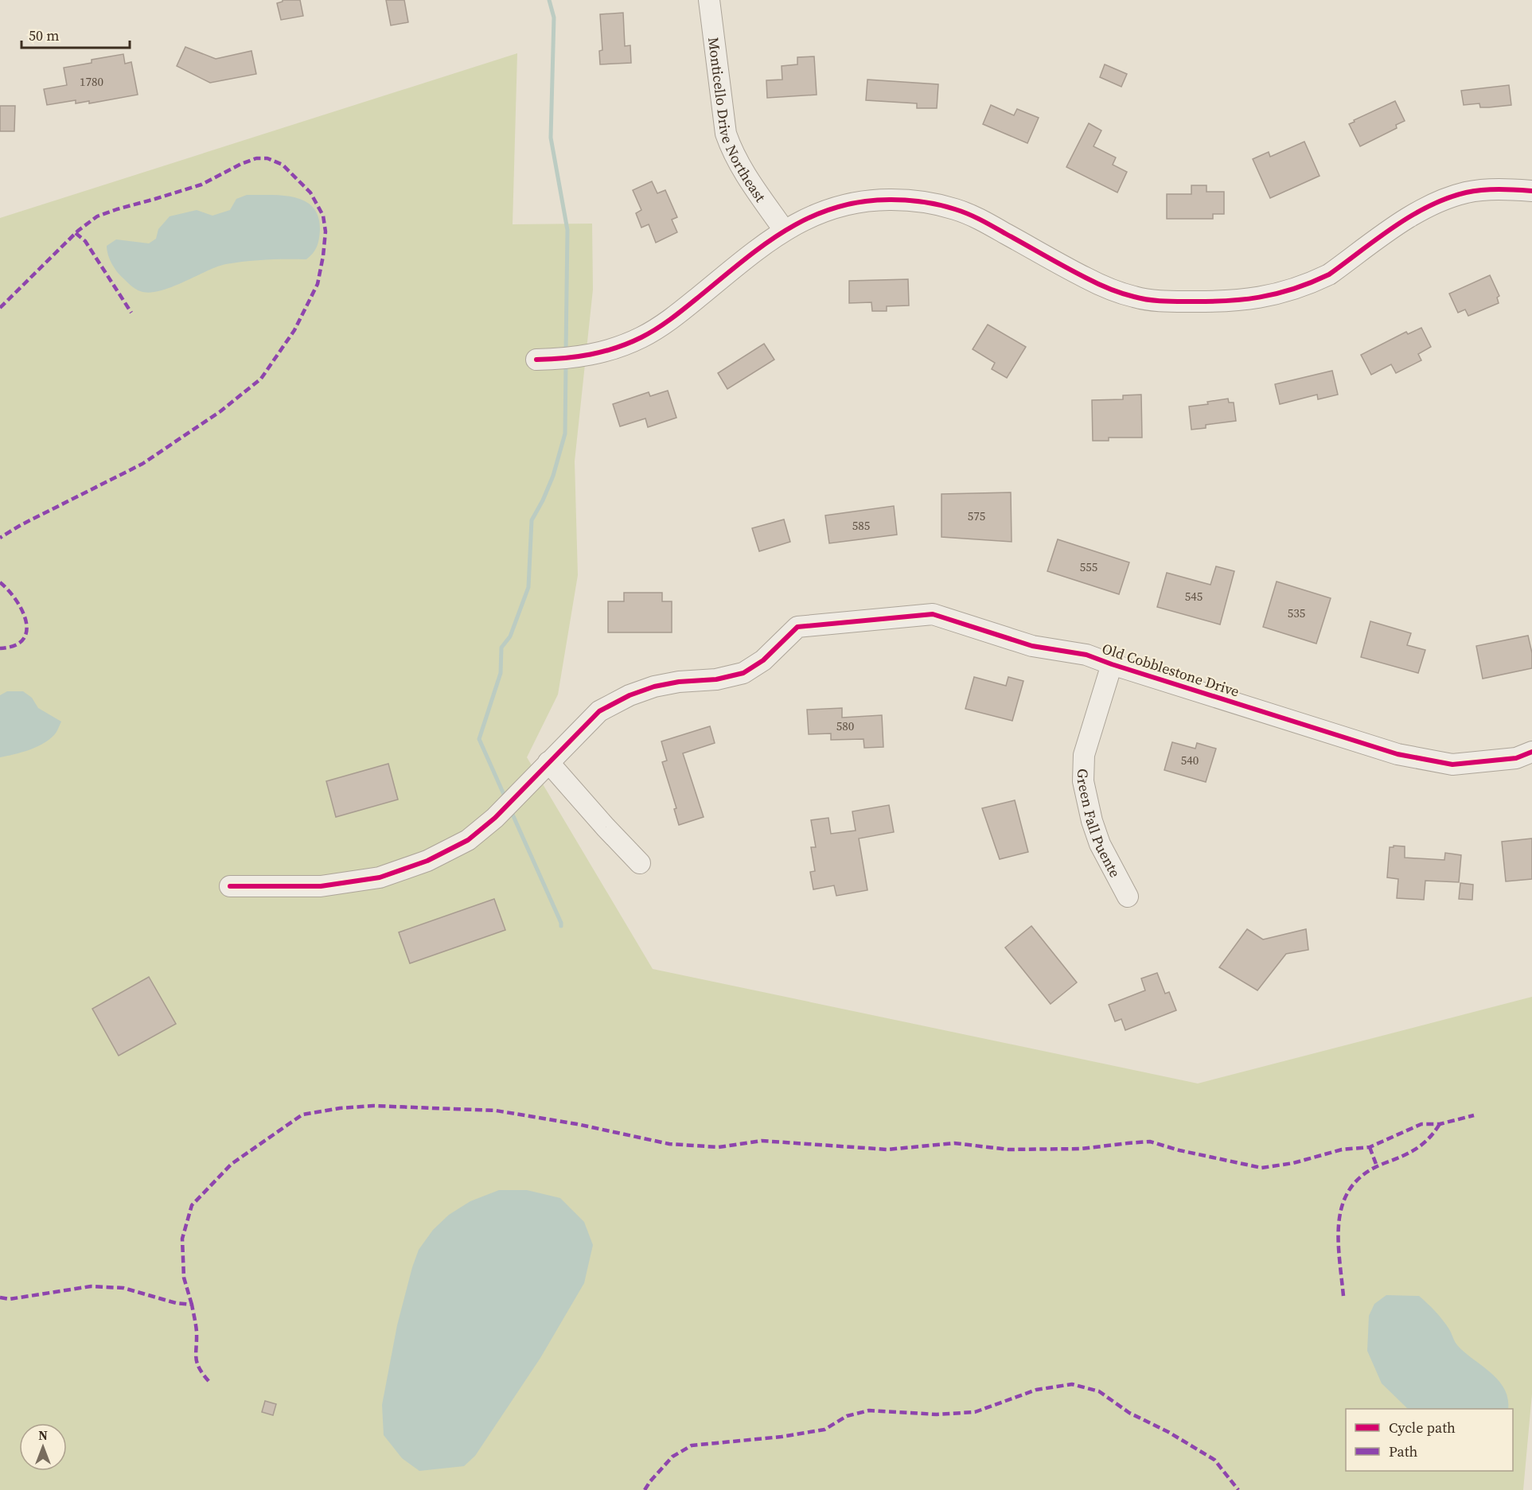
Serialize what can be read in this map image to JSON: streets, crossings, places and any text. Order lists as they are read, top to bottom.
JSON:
{
  "streets": {
    "street": ["Monticello Drive Northeast", "Old Cobblestone Drive", "Green Fall Puente"]
  },
  "crossings": [
    ["Old Cobblestone Drive", "Green Fall Puente"]
  ],
  "house_numbers": [
    "1780",
    "575",
    "585",
    "555",
    "545",
    "535",
    "580",
    "540"
  ],
  "legend": ["Cycle path", "Path"],
  "scale_bar": "50 m",
  "north": "top"
}
